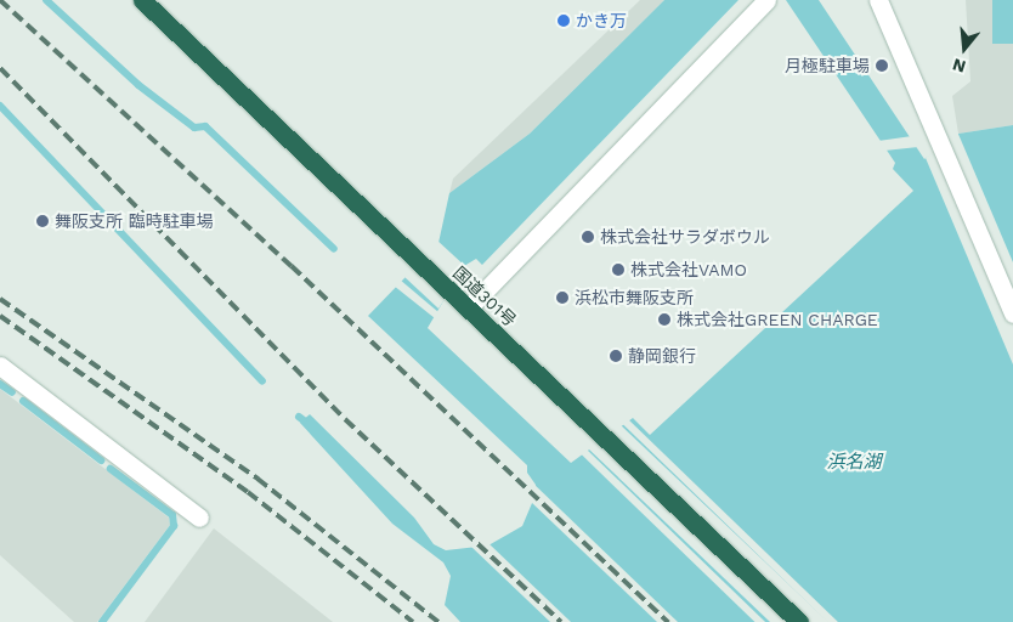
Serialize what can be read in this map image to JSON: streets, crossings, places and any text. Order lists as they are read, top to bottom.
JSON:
{
  "streets": {
    "highway": ["国道301号"]
  },
  "water": ["浜名湖"],
  "places": [
    "かき万",
    "月極駐車場",
    "舞阪支所 臨時駐車場",
    "株式会社サラダボウル",
    "株式会社VAMO",
    "浜松市舞阪支所",
    "株式会社GREEN CHARGE",
    "静岡銀行"
  ],
  "north": "bottom"
}
